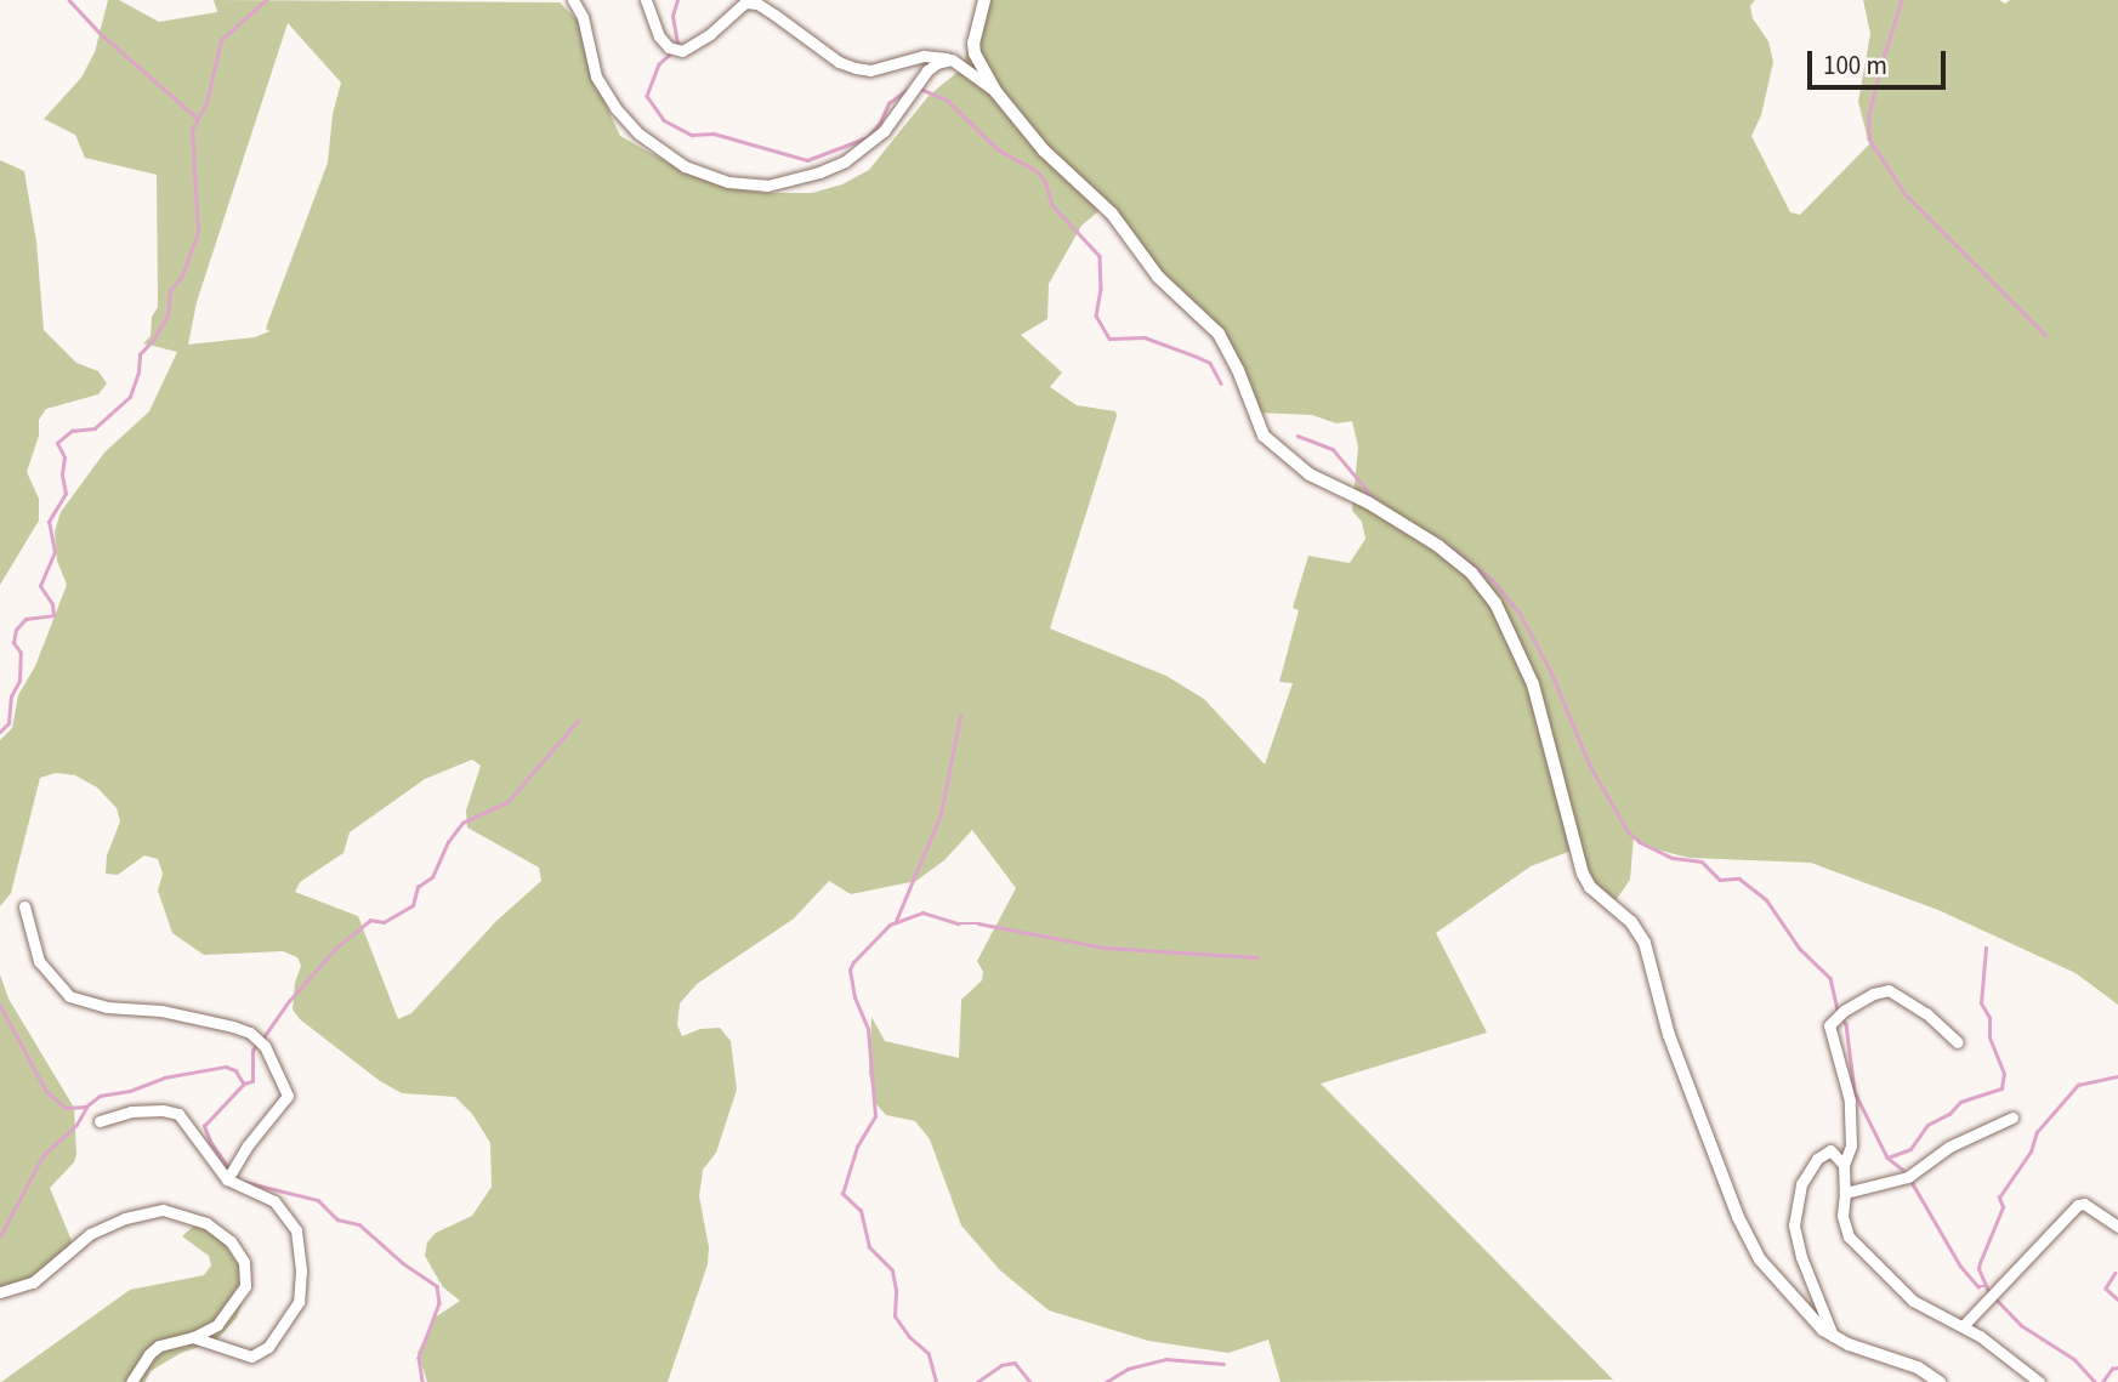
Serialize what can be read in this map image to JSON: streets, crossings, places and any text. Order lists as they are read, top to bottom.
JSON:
{
  "scale_bar": "100 m"
}
